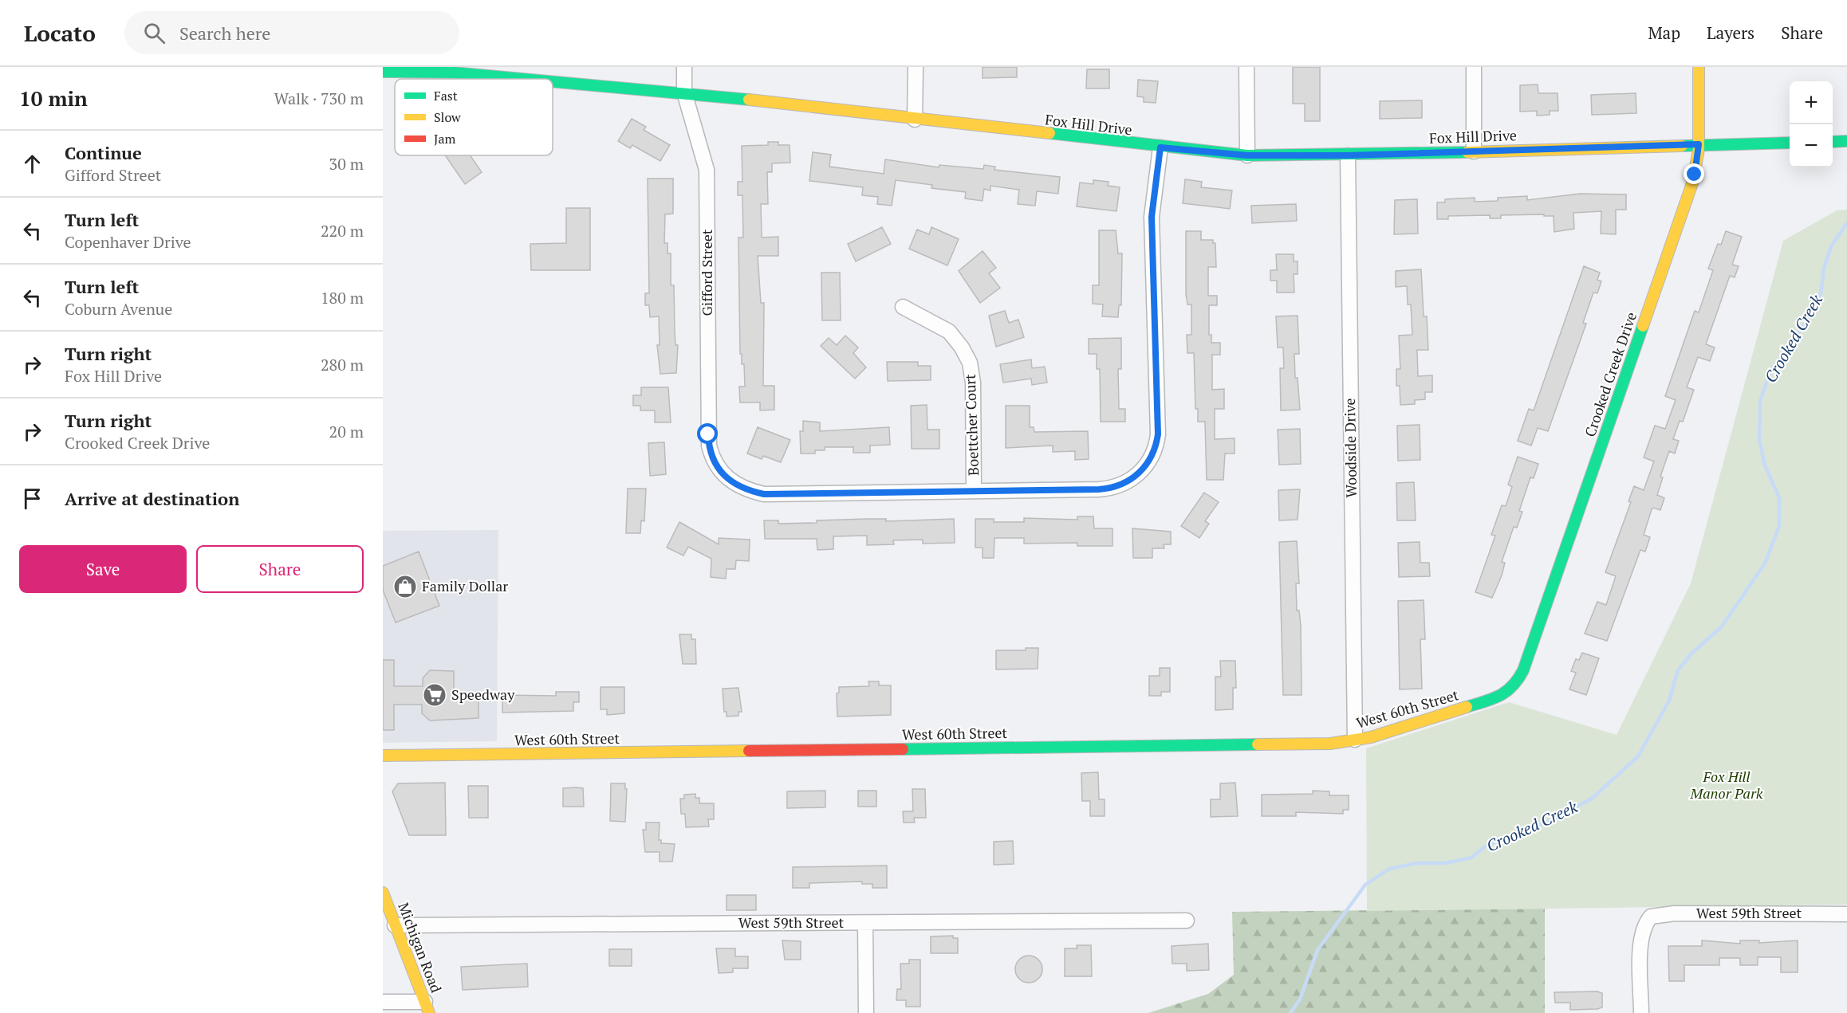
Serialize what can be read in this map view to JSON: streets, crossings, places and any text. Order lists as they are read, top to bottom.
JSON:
{
  "streets": {
    "street": [
      "Fox Hill Drive",
      "Gifford Street",
      "Crooked Creek Drive",
      "Boettcher Court",
      "Woodside Drive",
      "West 60th Street",
      "West 59th Street",
      "Michigan Road"
    ]
  },
  "crossings": [
    ["Fox Hill Drive", "Gifford Street"],
    ["Fox Hill Drive", "Crooked Creek Drive"],
    ["Fox Hill Drive", "Woodside Drive"],
    ["Gifford Street", "Boettcher Court"],
    ["Crooked Creek Drive", "West 60th Street"],
    ["Woodside Drive", "West 60th Street"],
    ["West 59th Street", "Michigan Road"]
  ],
  "water": ["Crooked Creek"],
  "parks": ["Fox Hill Manor Park"],
  "places": {
    "shop": ["Family Dollar"],
    "supermarket": ["Speedway"]
  },
  "legend": ["Fast", "Slow", "Jam"],
  "page": {
    "header": "Locato",
    "search": "Search here",
    "nav": ["Map", "Layers", "Share"],
    "heading": ["10 min", "Walk · 730 m"],
    "map_buttons": ["+", "−"],
    "list": [
      ["Continue", "Gifford Street", "30 m"],
      ["Turn left", "Copenhaver Drive", "220 m"],
      ["Turn left", "Coburn Avenue", "180 m"],
      ["Turn right", "Fox Hill Drive", "280 m"],
      ["Turn right", "Crooked Creek Drive", "20 m"],
      "Arrive at destination"
    ],
    "buttons": ["Save", "Share"]
  }
}
